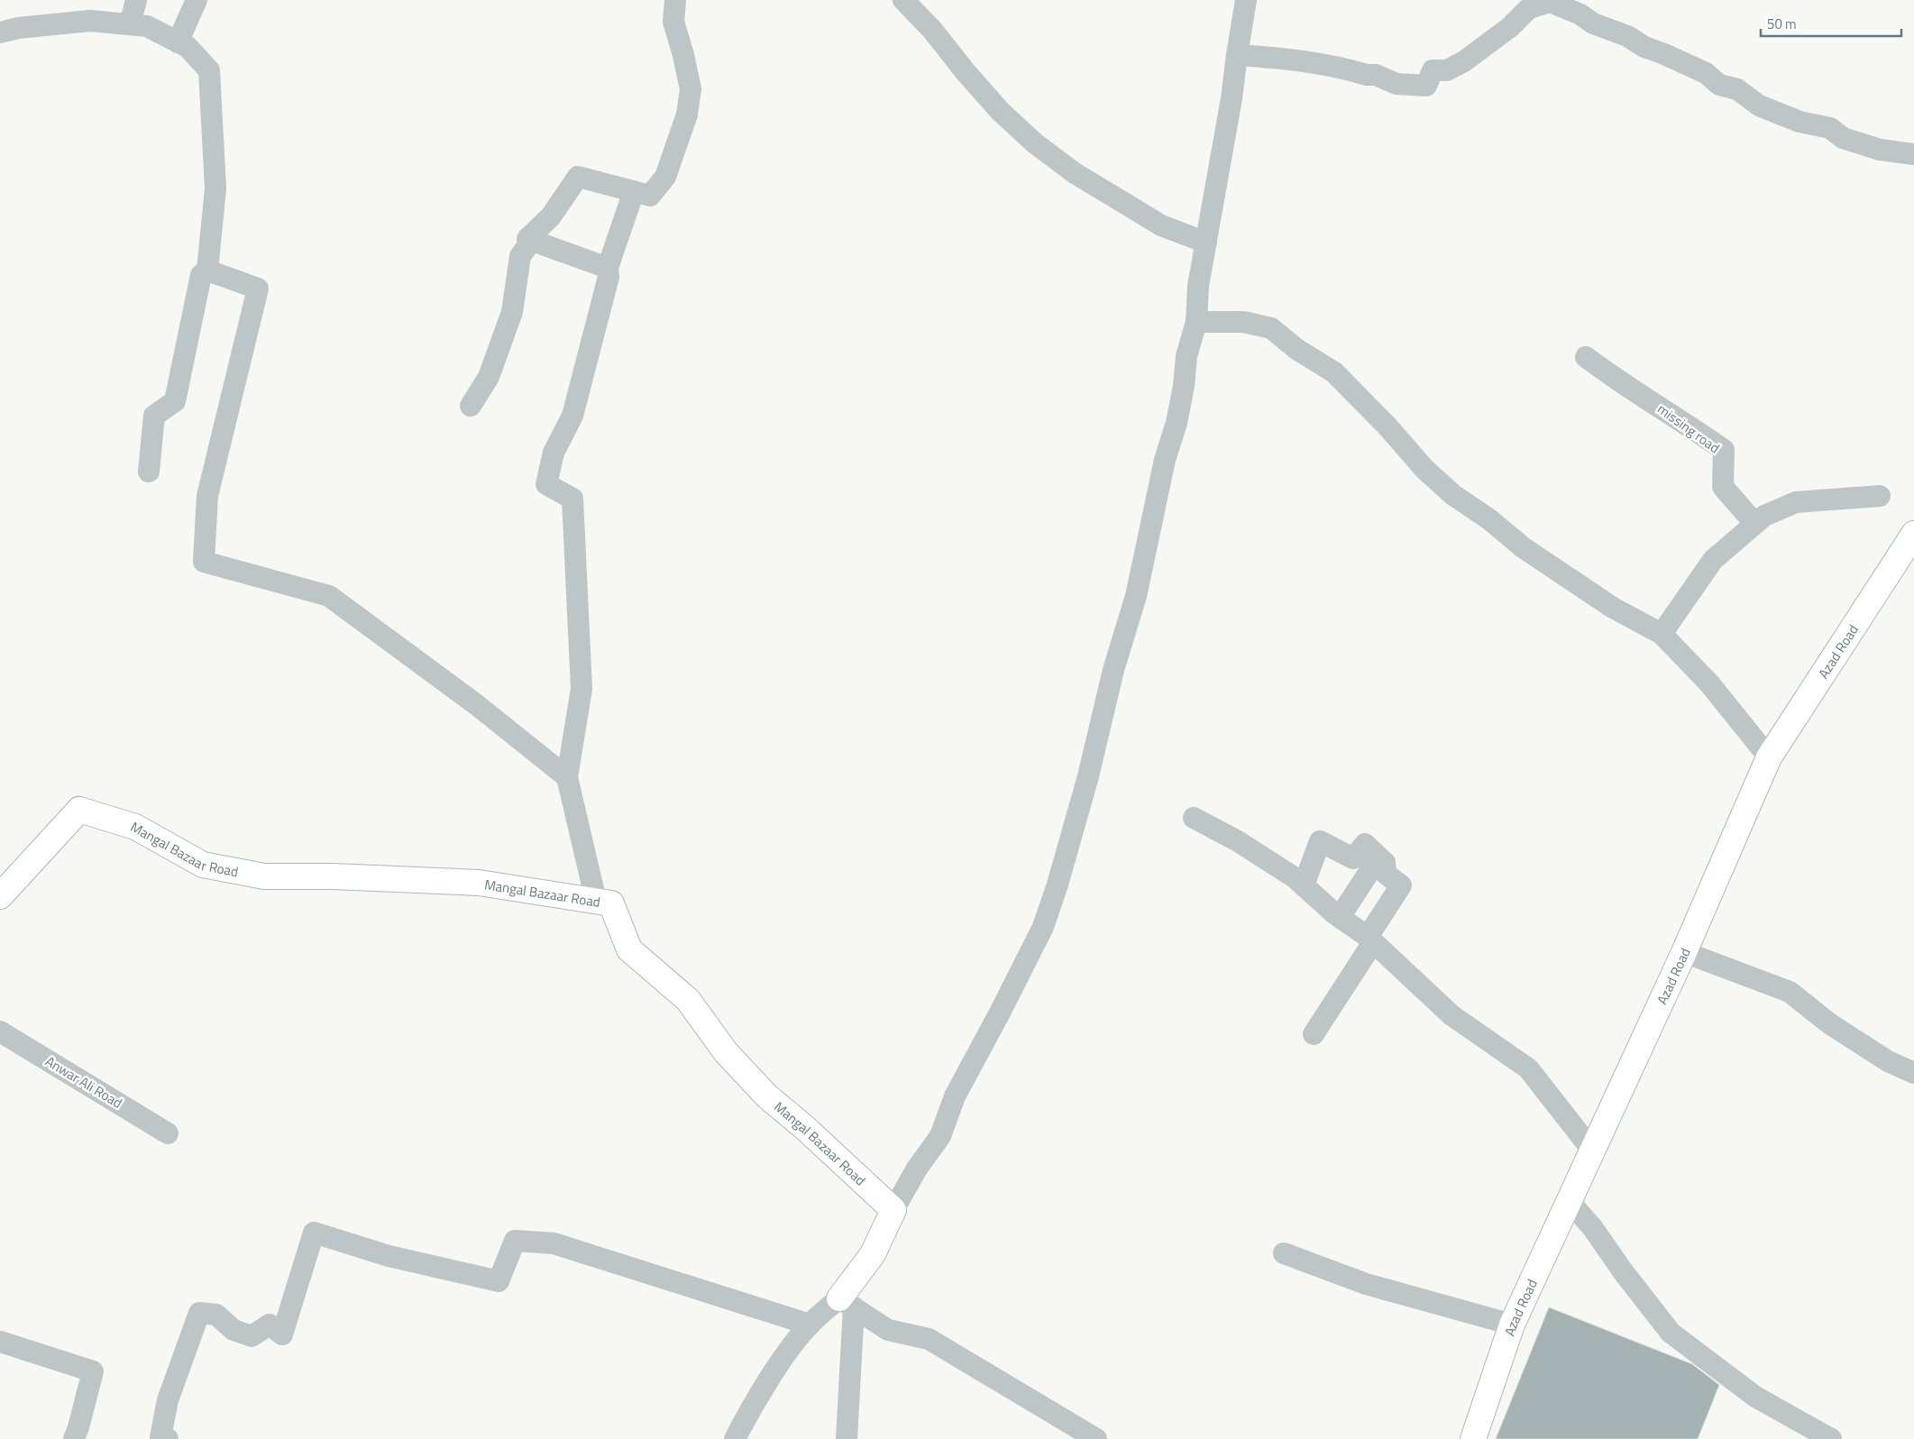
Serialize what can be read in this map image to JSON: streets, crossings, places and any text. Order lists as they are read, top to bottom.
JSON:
{
  "streets": {
    "street": [
      "missing road",
      "Azad Road",
      "Mangal Bazaar Road",
      "Anwar Ali Road"
    ]
  },
  "scale_bar": "50 m"
}
